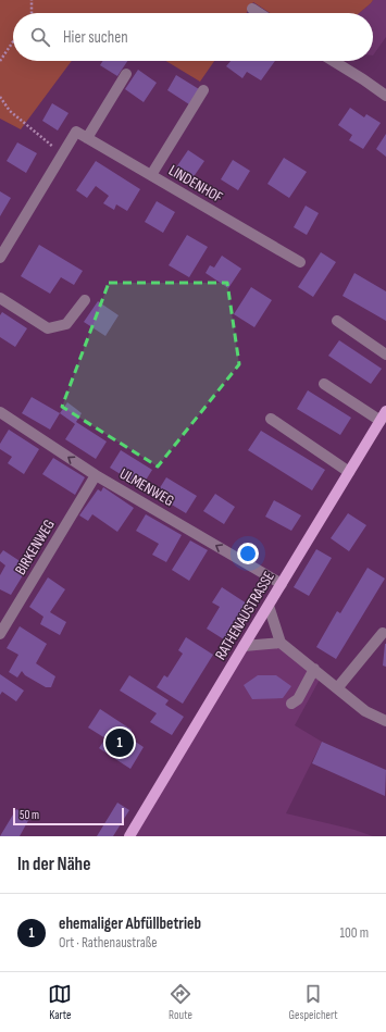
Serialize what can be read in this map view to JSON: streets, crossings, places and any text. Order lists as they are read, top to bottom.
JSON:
{
  "streets": {
    "main road": ["RATHENAUSTRASSE"],
    "street": ["LINDENHOF", "ULMENWEG", "BIRKENWEG"]
  },
  "crossings": [
    ["ULMENWEG", "BIRKENWEG"],
    ["ULMENWEG", "RATHENAUSTRASSE"]
  ],
  "one_way": ["ULMENWEG"],
  "scale_bar": "50 m",
  "page": {
    "search": "Hier suchen",
    "pins": "1",
    "scale": "50 m",
    "heading": "In der Nähe",
    "list": [
      {
        "mark": "1",
        "name": "ehemaliger Abfüllbetrieb",
        "note": "Ort · Rathenaustraße",
        "value": "100 m"
      }
    ],
    "nav": ["Karte", "Route", "Gespeichert"]
  }
}
